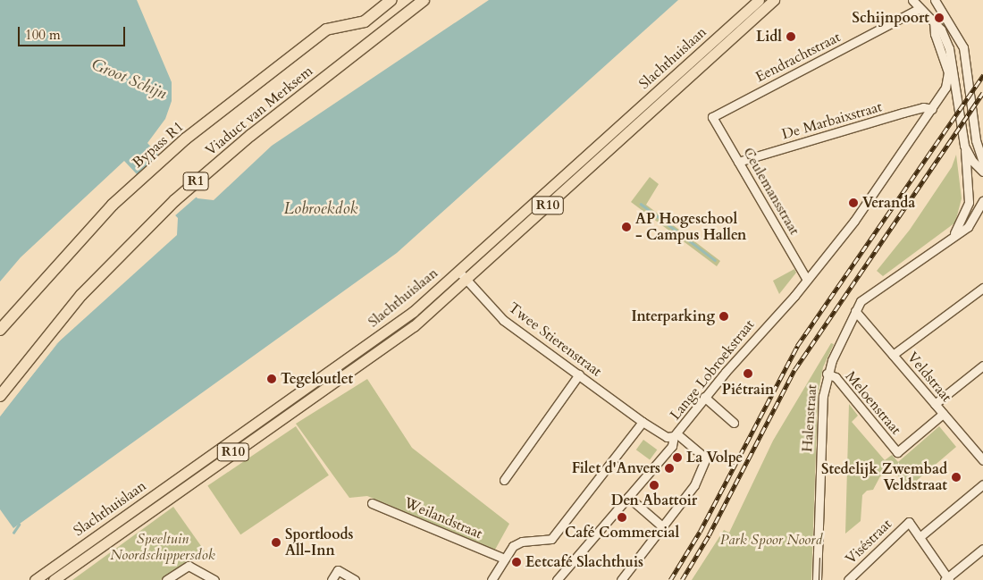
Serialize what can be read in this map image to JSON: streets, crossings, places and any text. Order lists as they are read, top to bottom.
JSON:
{
  "streets": {
    "highway": ["Viaduct van Merksem", "Bypass R1", "R1"],
    "main road": ["Slachthuislaan", "R10"],
    "street": [
      "Eendrachtstraat",
      "De Marbaixstraat",
      "Ceulemansstraat",
      "Twee Stierenstraat",
      "Lange Lobroekstraat",
      "Veldstraat",
      "Meloenstraat",
      "Halenstraat",
      "Weilandstraat",
      "Viséstraat"
    ]
  },
  "crossings": [
    ["Eendrachtstraat", "Ceulemansstraat"],
    ["Slachthuislaan", "Twee Stierenstraat"],
    ["De Marbaixstraat", "Ceulemansstraat"],
    ["De Marbaixstraat", "Lange Lobroekstraat"],
    ["Ceulemansstraat", "Lange Lobroekstraat"],
    ["Twee Stierenstraat", "Lange Lobroekstraat"],
    ["Veldstraat", "Meloenstraat"],
    ["Veldstraat", "Halenstraat"],
    ["Meloenstraat", "Halenstraat"]
  ],
  "water": ["Groot Schijn", "Lobroekdok"],
  "parks": ["Speeltuin Noordschippersdok", "Park Spoor Noord"],
  "places": [
    "Schijnpoort",
    "Lidl",
    "Veranda",
    "AP Hogeschool - Campus Hallen",
    "Interparking",
    "Piétrain",
    "Tegeloutlet",
    "La Volpe",
    "Filet d'Anvers",
    "Stedelijk Zwembad Veldstraat",
    "Den Abattoir",
    "Café Commercial",
    "Sportloods All-Inn",
    "Eetcafé Slachthuis"
  ],
  "scale_bar": "100 m"
}
